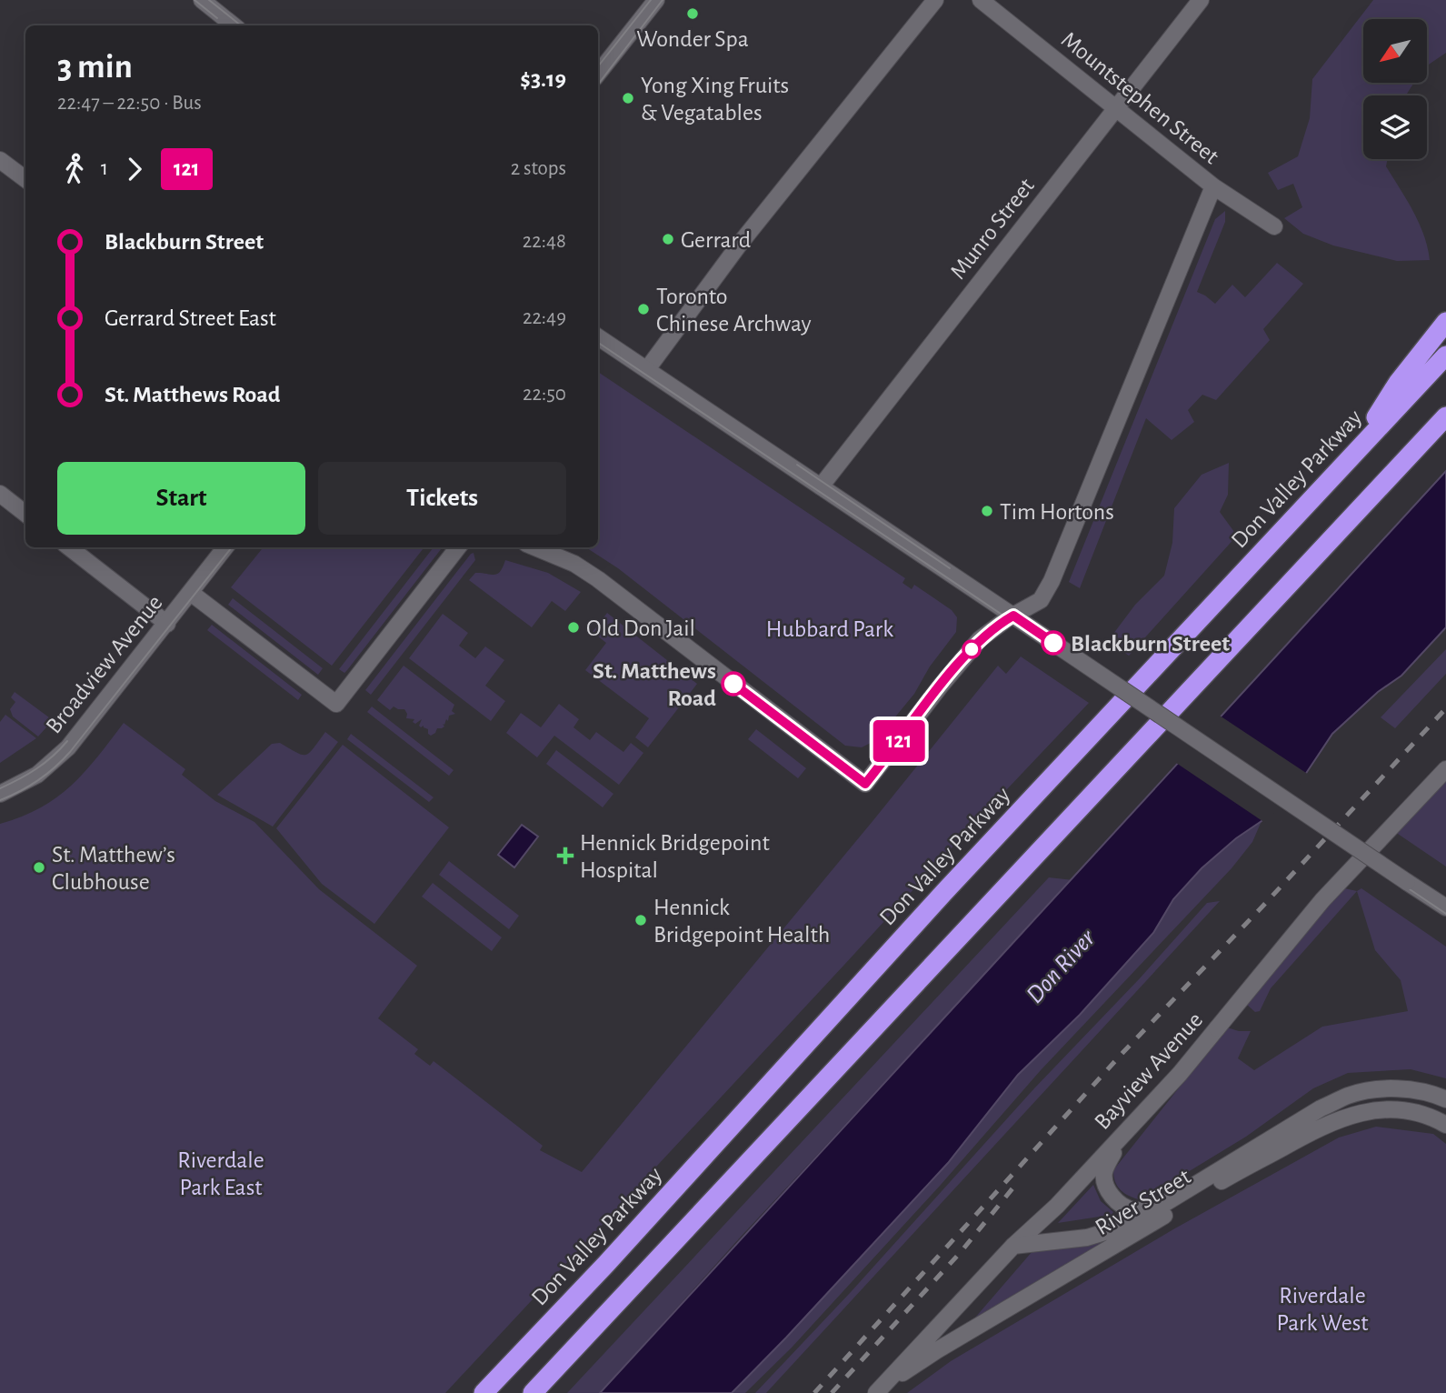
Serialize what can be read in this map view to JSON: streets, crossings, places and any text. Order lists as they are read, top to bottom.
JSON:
{
  "streets": {
    "highway": ["Don Valley Parkway"],
    "street": [
      "Mountstephen Street",
      "Munro Street",
      "Broadview Avenue",
      "Bayview Avenue",
      "River Street"
    ]
  },
  "crossings": [
    ["Mountstephen Street", "Munro Street"],
    ["Bayview Avenue", "River Street"]
  ],
  "water": ["Don River"],
  "parks": ["Hubbard Park", "Riverdale Park East", "Riverdale Park West"],
  "places": {
    "other": [
      "Wonder Spa",
      "Yong Xing Fruits & Vegatables",
      "Gerrard",
      "Toronto Chinese Archway",
      "Tim Hortons",
      "Old Don Jail",
      "Blackburn Street",
      "St. Matthews Road",
      "St. Matthew’s Clubhouse",
      "Hennick Bridgepoint Health"
    ],
    "health": ["Hennick Bridgepoint Hospital"]
  },
  "lines": ["bus line 121"],
  "north": "bottom left",
  "page": {
    "on_map": "121",
    "heading": ["3 min", "22:47 – 22:50 · Bus", "$3.19"],
    "legs": ["1", "121", "2 stops"],
    "list": [
      {
        "name": "Blackburn Street",
        "value": "22:48"
      },
      {
        "name": "Gerrard Street East",
        "value": "22:49"
      },
      {
        "name": "St. Matthews Road",
        "value": "22:50"
      }
    ],
    "buttons": ["Start", "Tickets"]
  }
}
